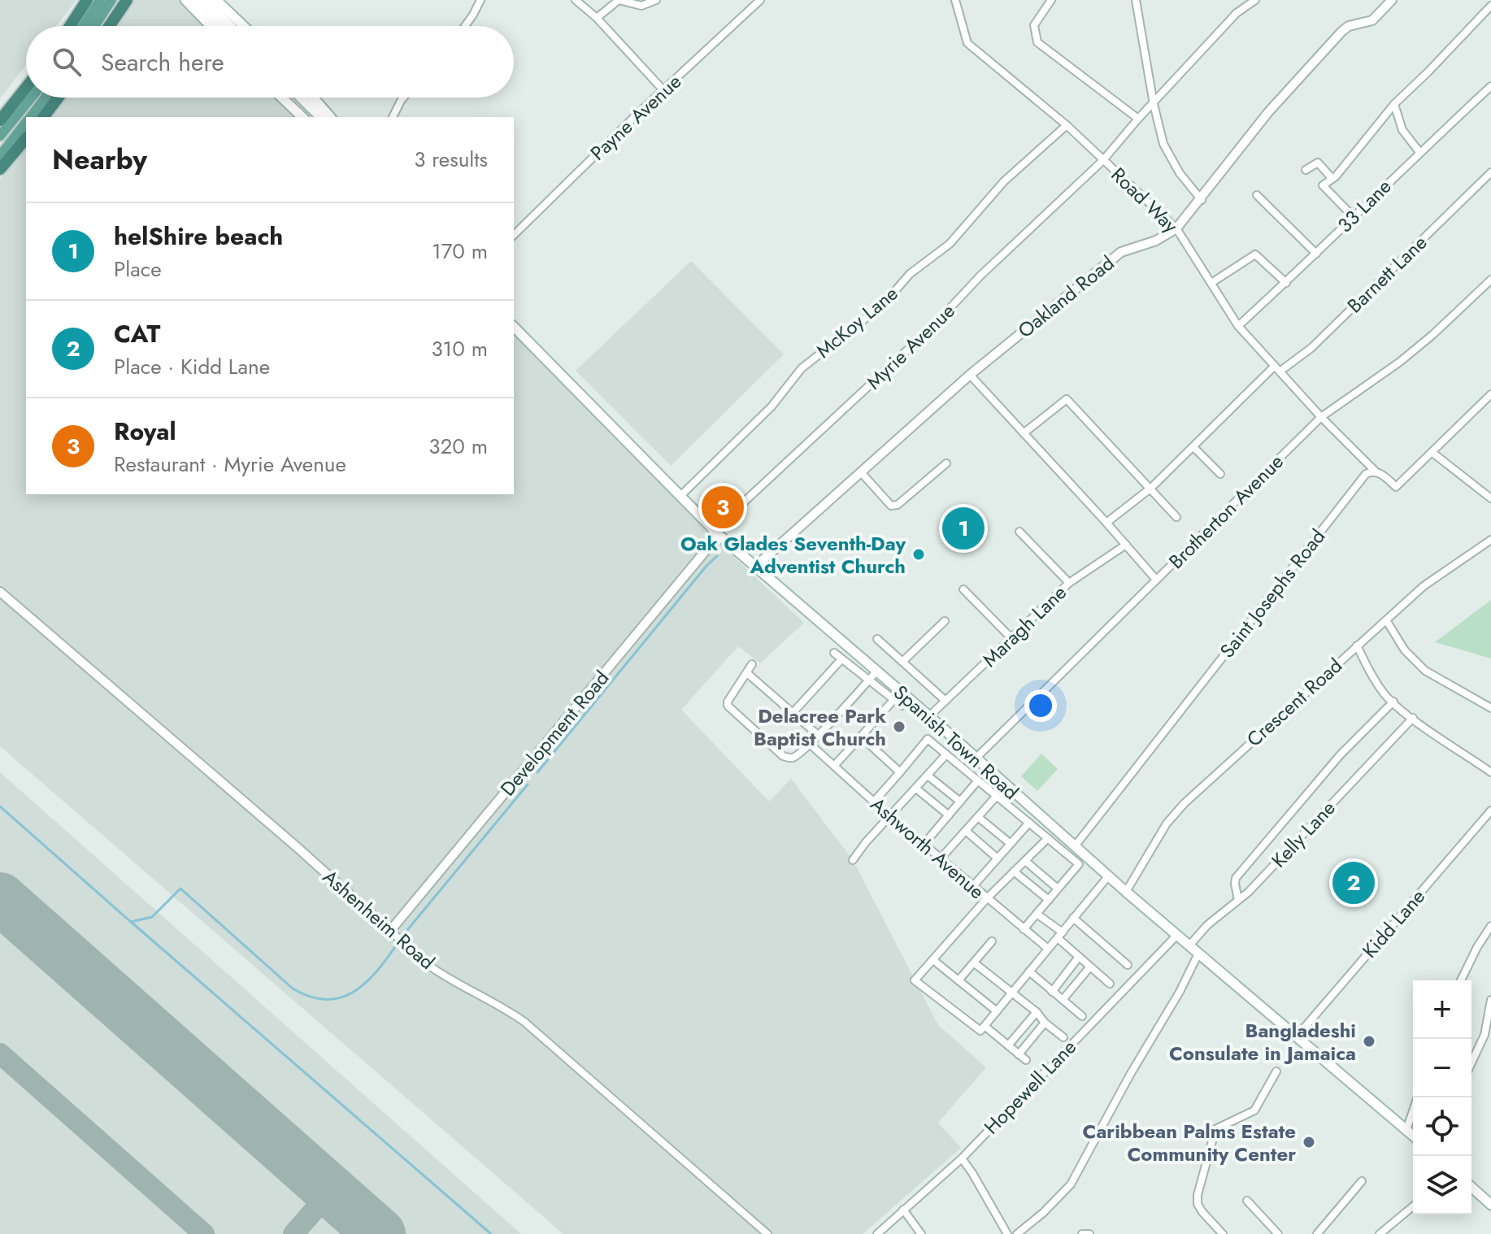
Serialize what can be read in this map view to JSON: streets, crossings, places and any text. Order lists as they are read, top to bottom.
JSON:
{
  "streets": {
    "main road": ["Spanish Town Road"],
    "street": [
      "Payne Avenue",
      "Road Way",
      "33 Lane",
      "Barnett Lane",
      "Oakland Road",
      "McKoy Lane",
      "Myrie Avenue",
      "Brotherton Avenue",
      "Saint Josephs Road",
      "Maragh Lane",
      "Crescent Road",
      "Development Road",
      "Kelly Lane",
      "Ashworth Avenue",
      "Ashenheim Road",
      "Kidd Lane",
      "Hopewell Lane"
    ]
  },
  "crossings": [
    ["Road Way", "33 Lane"],
    ["Road Way", "Barnett Lane"],
    ["Road Way", "Oakland Road"],
    ["Road Way", "McKoy Lane"],
    ["Road Way", "Myrie Avenue"],
    ["Road Way", "Brotherton Avenue"],
    ["Road Way", "Saint Josephs Road"],
    ["Oakland Road", "Spanish Town Road"],
    ["McKoy Lane", "Spanish Town Road"],
    ["Myrie Avenue", "Development Road"],
    ["Myrie Avenue", "Spanish Town Road"],
    ["Brotherton Avenue", "Spanish Town Road"],
    ["Saint Josephs Road", "Spanish Town Road"],
    ["Maragh Lane", "Spanish Town Road"],
    ["Crescent Road", "Spanish Town Road"],
    ["Development Road", "Spanish Town Road"],
    ["Development Road", "Ashenheim Road"],
    ["Spanish Town Road", "Kelly Lane"],
    ["Spanish Town Road", "Kidd Lane"],
    ["Spanish Town Road", "Hopewell Lane"]
  ],
  "places": [
    "Oak Glades Seventh-Day Adventist Church",
    "Delacree Park Baptist Church",
    "Bangladeshi Consulate in Jamaica",
    "Caribbean Palms Estate Community Center"
  ],
  "page": {
    "search": "Search here",
    "heading": ["Nearby", "3 results"],
    "list": [
      {
        "mark": "1",
        "name": "helShire beach",
        "note": "Place",
        "value": "170 m"
      },
      {
        "mark": "2",
        "name": "CAT",
        "note": "Place · Kidd Lane",
        "value": "310 m"
      },
      {
        "mark": "3",
        "name": "Royal",
        "note": "Restaurant · Myrie Avenue",
        "value": "320 m"
      }
    ],
    "pins": ["3", "1", "2"],
    "map_buttons": ["+", "−"]
  }
}
